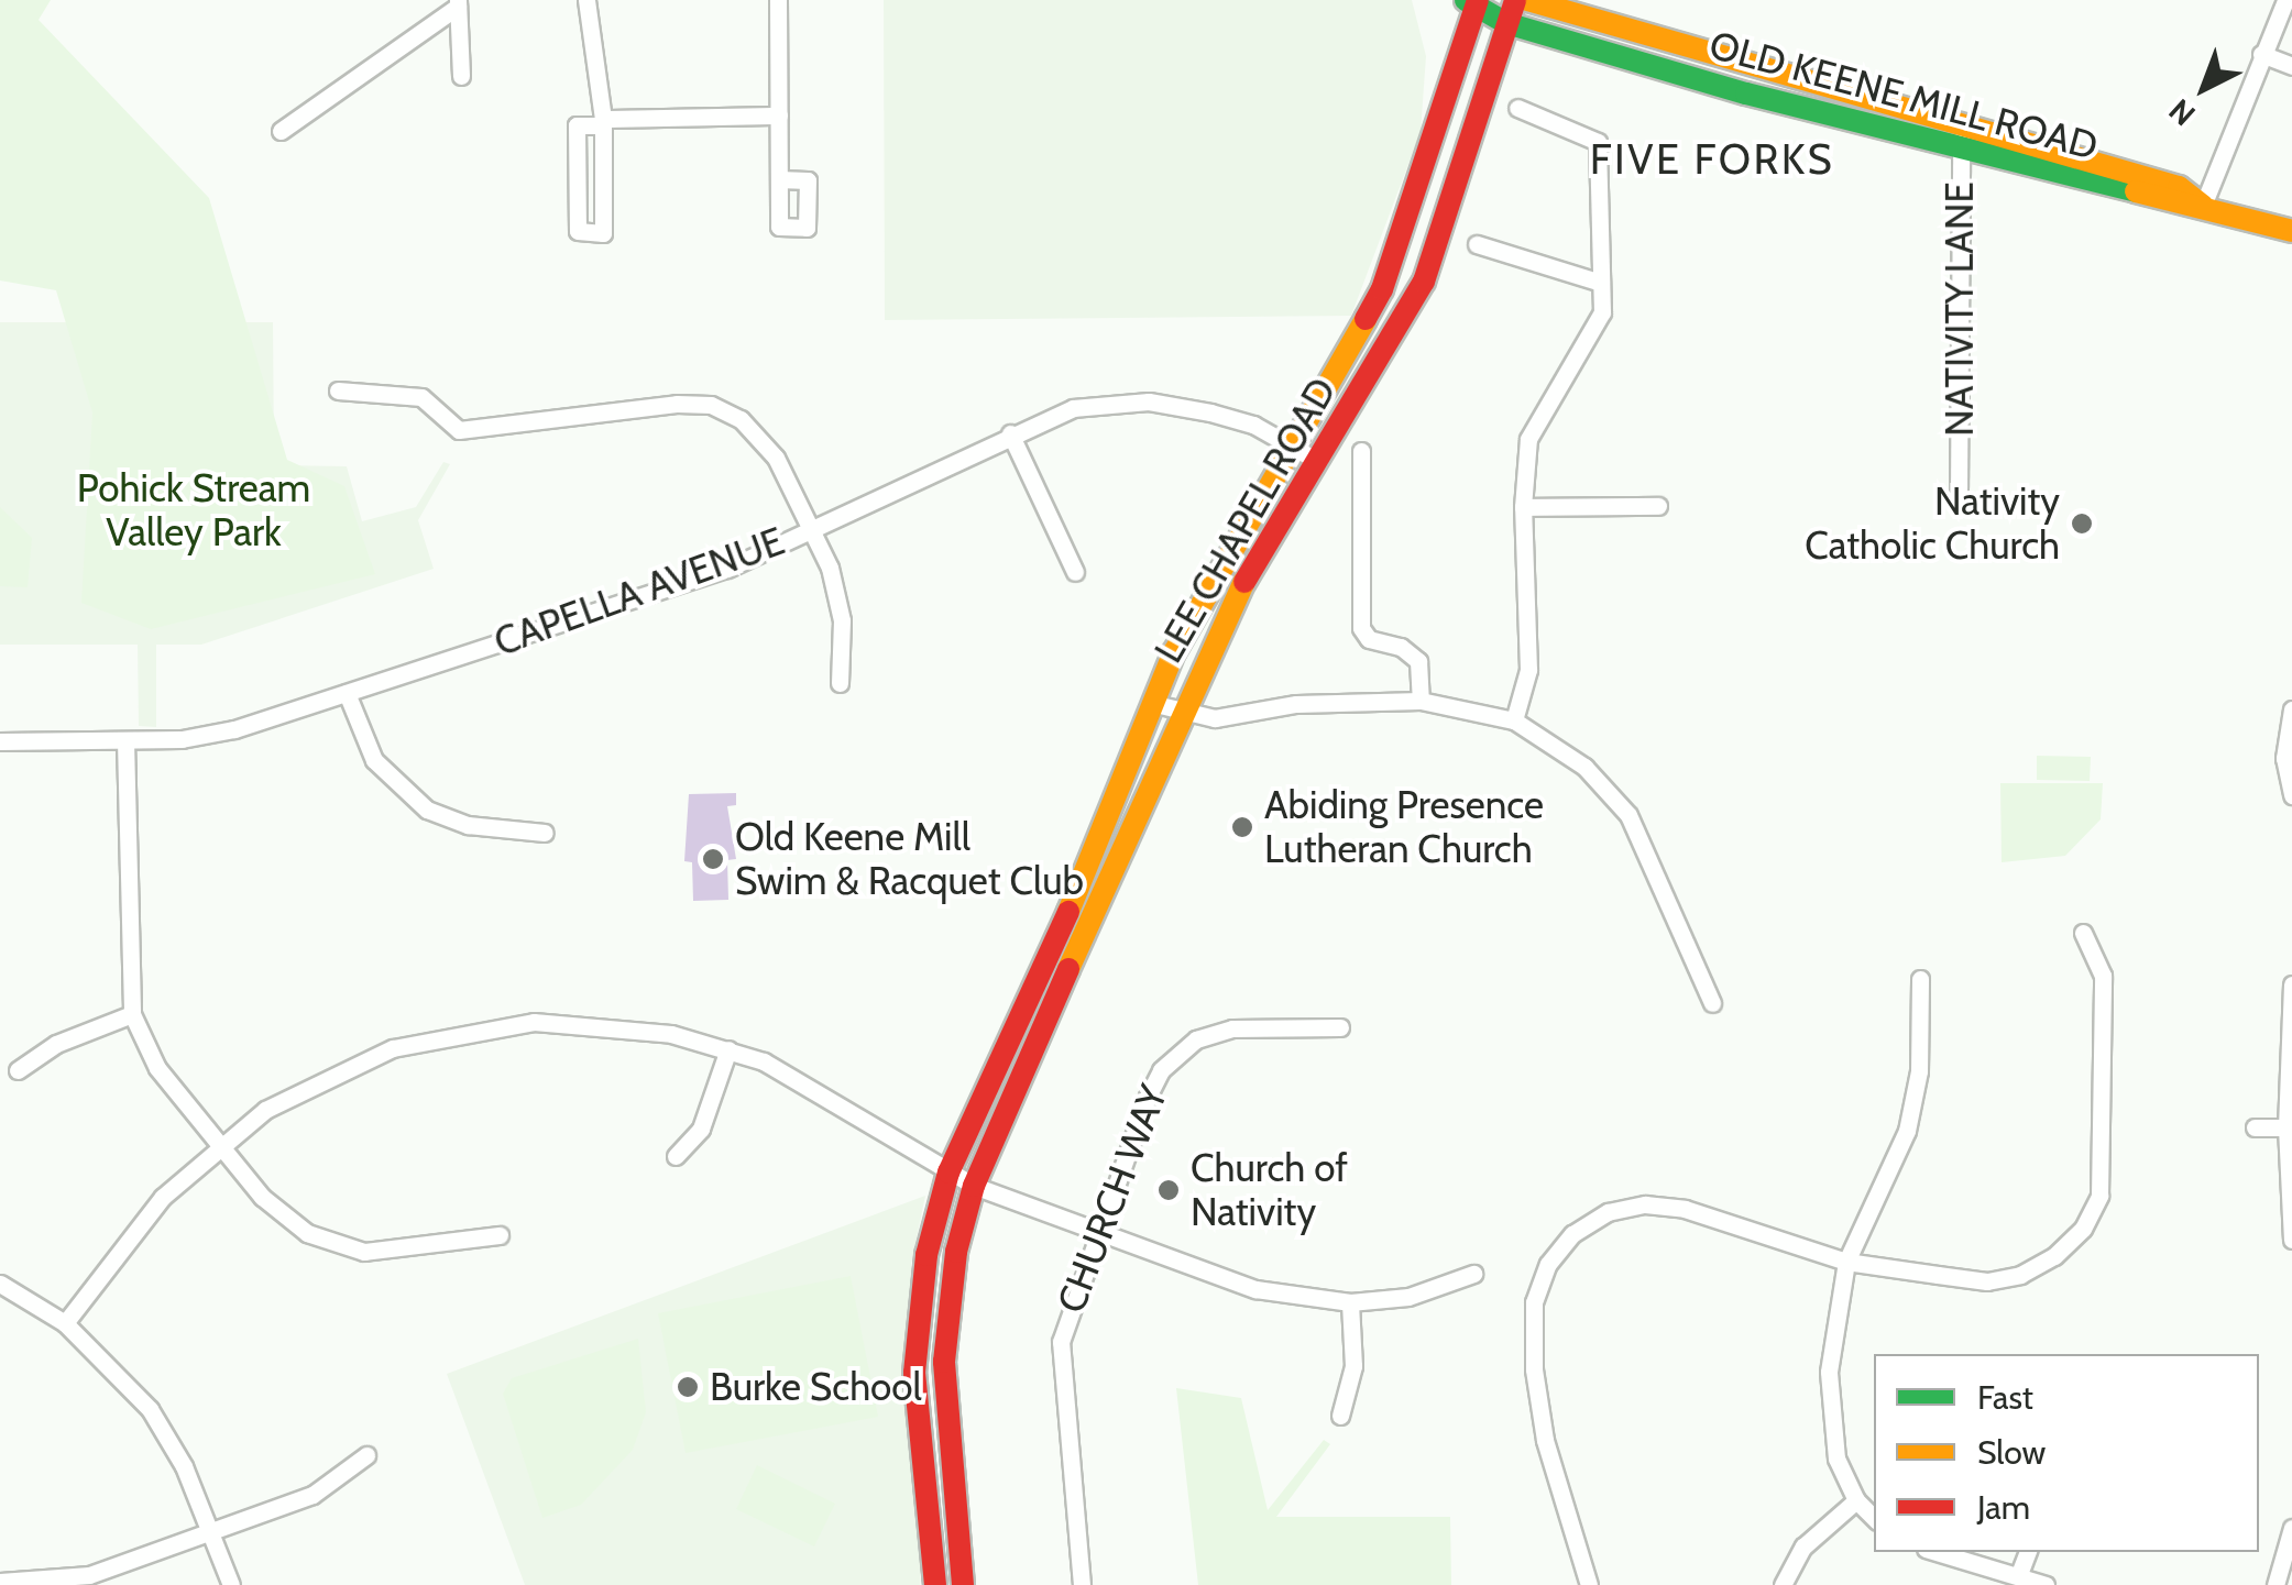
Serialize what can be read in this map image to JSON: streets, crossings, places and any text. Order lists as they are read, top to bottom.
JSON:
{
  "streets": {
    "main road": ["OLD KEENE MILL ROAD", "LEE CHAPEL ROAD"],
    "street": ["NATIVITY LANE", "CAPELLA AVENUE", "CHURCH WAY"]
  },
  "crossings": [
    ["OLD KEENE MILL ROAD", "NATIVITY LANE"],
    ["OLD KEENE MILL ROAD", "LEE CHAPEL ROAD"],
    ["LEE CHAPEL ROAD", "CAPELLA AVENUE"]
  ],
  "districts": ["FIVE FORKS"],
  "parks": ["Pohick Stream Valley Park"],
  "places": [
    "Nativity Catholic Church",
    "Abiding Presence Lutheran Church",
    "Old Keene Mill Swim & Racquet Club",
    "Church of Nativity",
    "Burke School"
  ],
  "legend": ["Fast", "Slow", "Jam"],
  "north": "bottom left"
}
